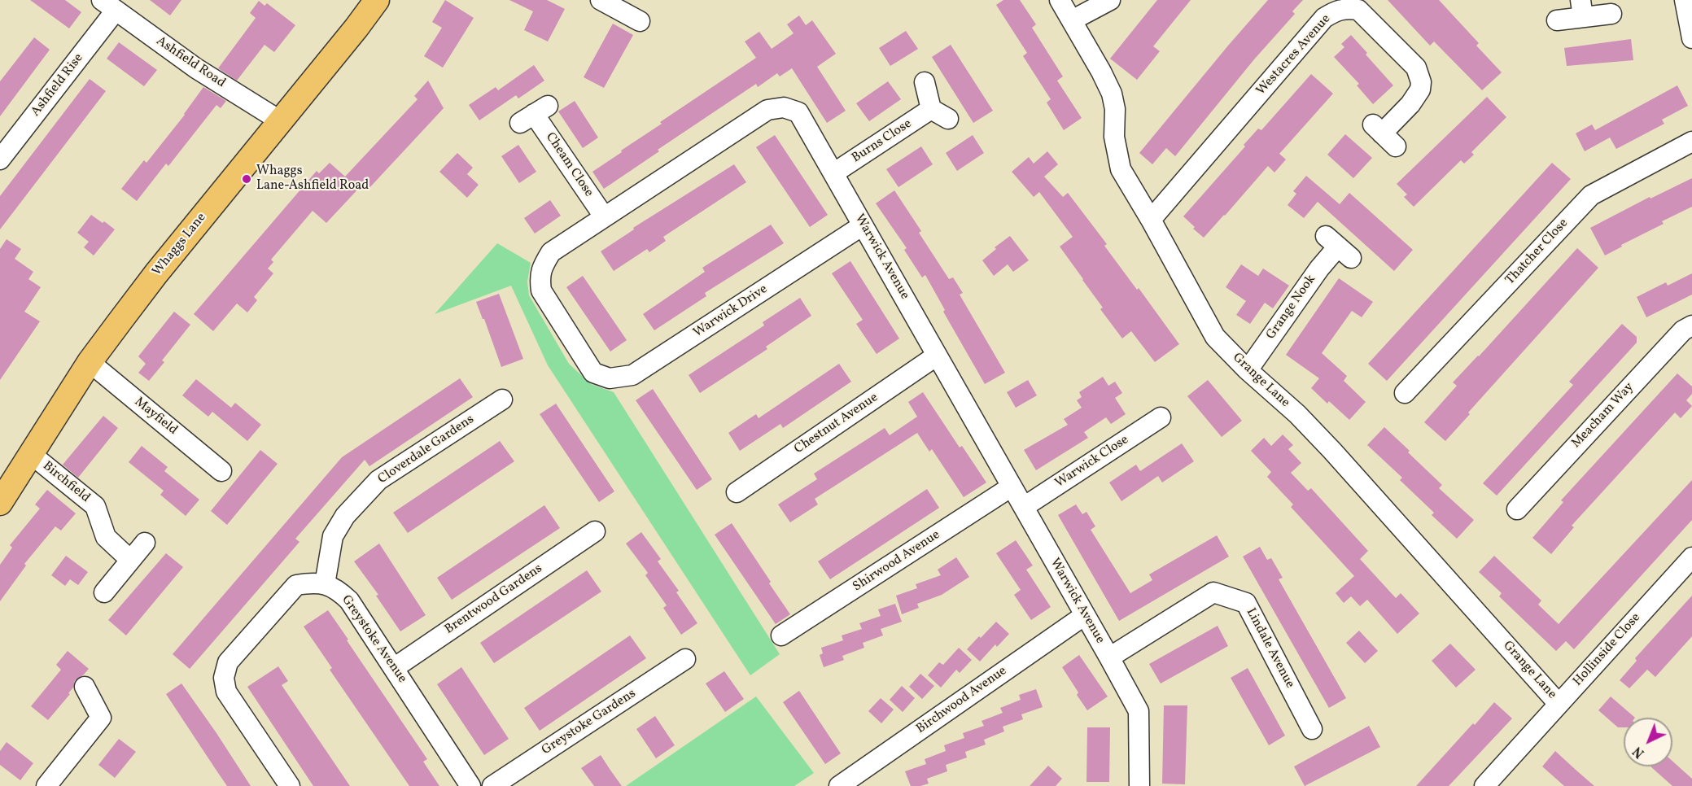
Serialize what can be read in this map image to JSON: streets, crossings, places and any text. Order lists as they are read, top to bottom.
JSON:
{
  "streets": {
    "main road": ["Whaggs Lane"],
    "street": [
      "Westacres Avenue",
      "Ashfield Road",
      "Ashfield Rise",
      "Burns Close",
      "Cheam Close",
      "Thatcher Close",
      "Warwick Avenue",
      "Grange Nook",
      "Warwick Drive",
      "Grange Lane",
      "Meacham Way",
      "Mayfield",
      "Chestnut Avenue",
      "Cloverdale Gardens",
      "Warwick Close",
      "Birchfield",
      "Shirwood Avenue",
      "Brentwood Gardens",
      "Greystoke Avenue",
      "Lindale Avenue",
      "Hollinside Close",
      "Birchwood Avenue",
      "Greystoke Gardens"
    ]
  },
  "crossings": [
    ["Westacres Avenue", "Grange Lane"],
    ["Ashfield Road", "Ashfield Rise"],
    ["Ashfield Road", "Whaggs Lane"],
    ["Burns Close", "Warwick Avenue"],
    ["Cheam Close", "Warwick Avenue"],
    ["Whaggs Lane", "Mayfield"],
    ["Whaggs Lane", "Birchfield"],
    ["Warwick Avenue", "Warwick Drive"],
    ["Warwick Avenue", "Chestnut Avenue"],
    ["Warwick Avenue", "Warwick Close"],
    ["Warwick Avenue", "Shirwood Avenue"],
    ["Warwick Avenue", "Lindale Avenue"],
    ["Warwick Avenue", "Birchwood Avenue"],
    ["Grange Nook", "Grange Lane"],
    ["Grange Lane", "Hollinside Close"],
    ["Cloverdale Gardens", "Greystoke Avenue"],
    ["Brentwood Gardens", "Greystoke Avenue"]
  ],
  "places": ["Whaggs Lane-Ashfield Road"],
  "north": "bottom left"
}
